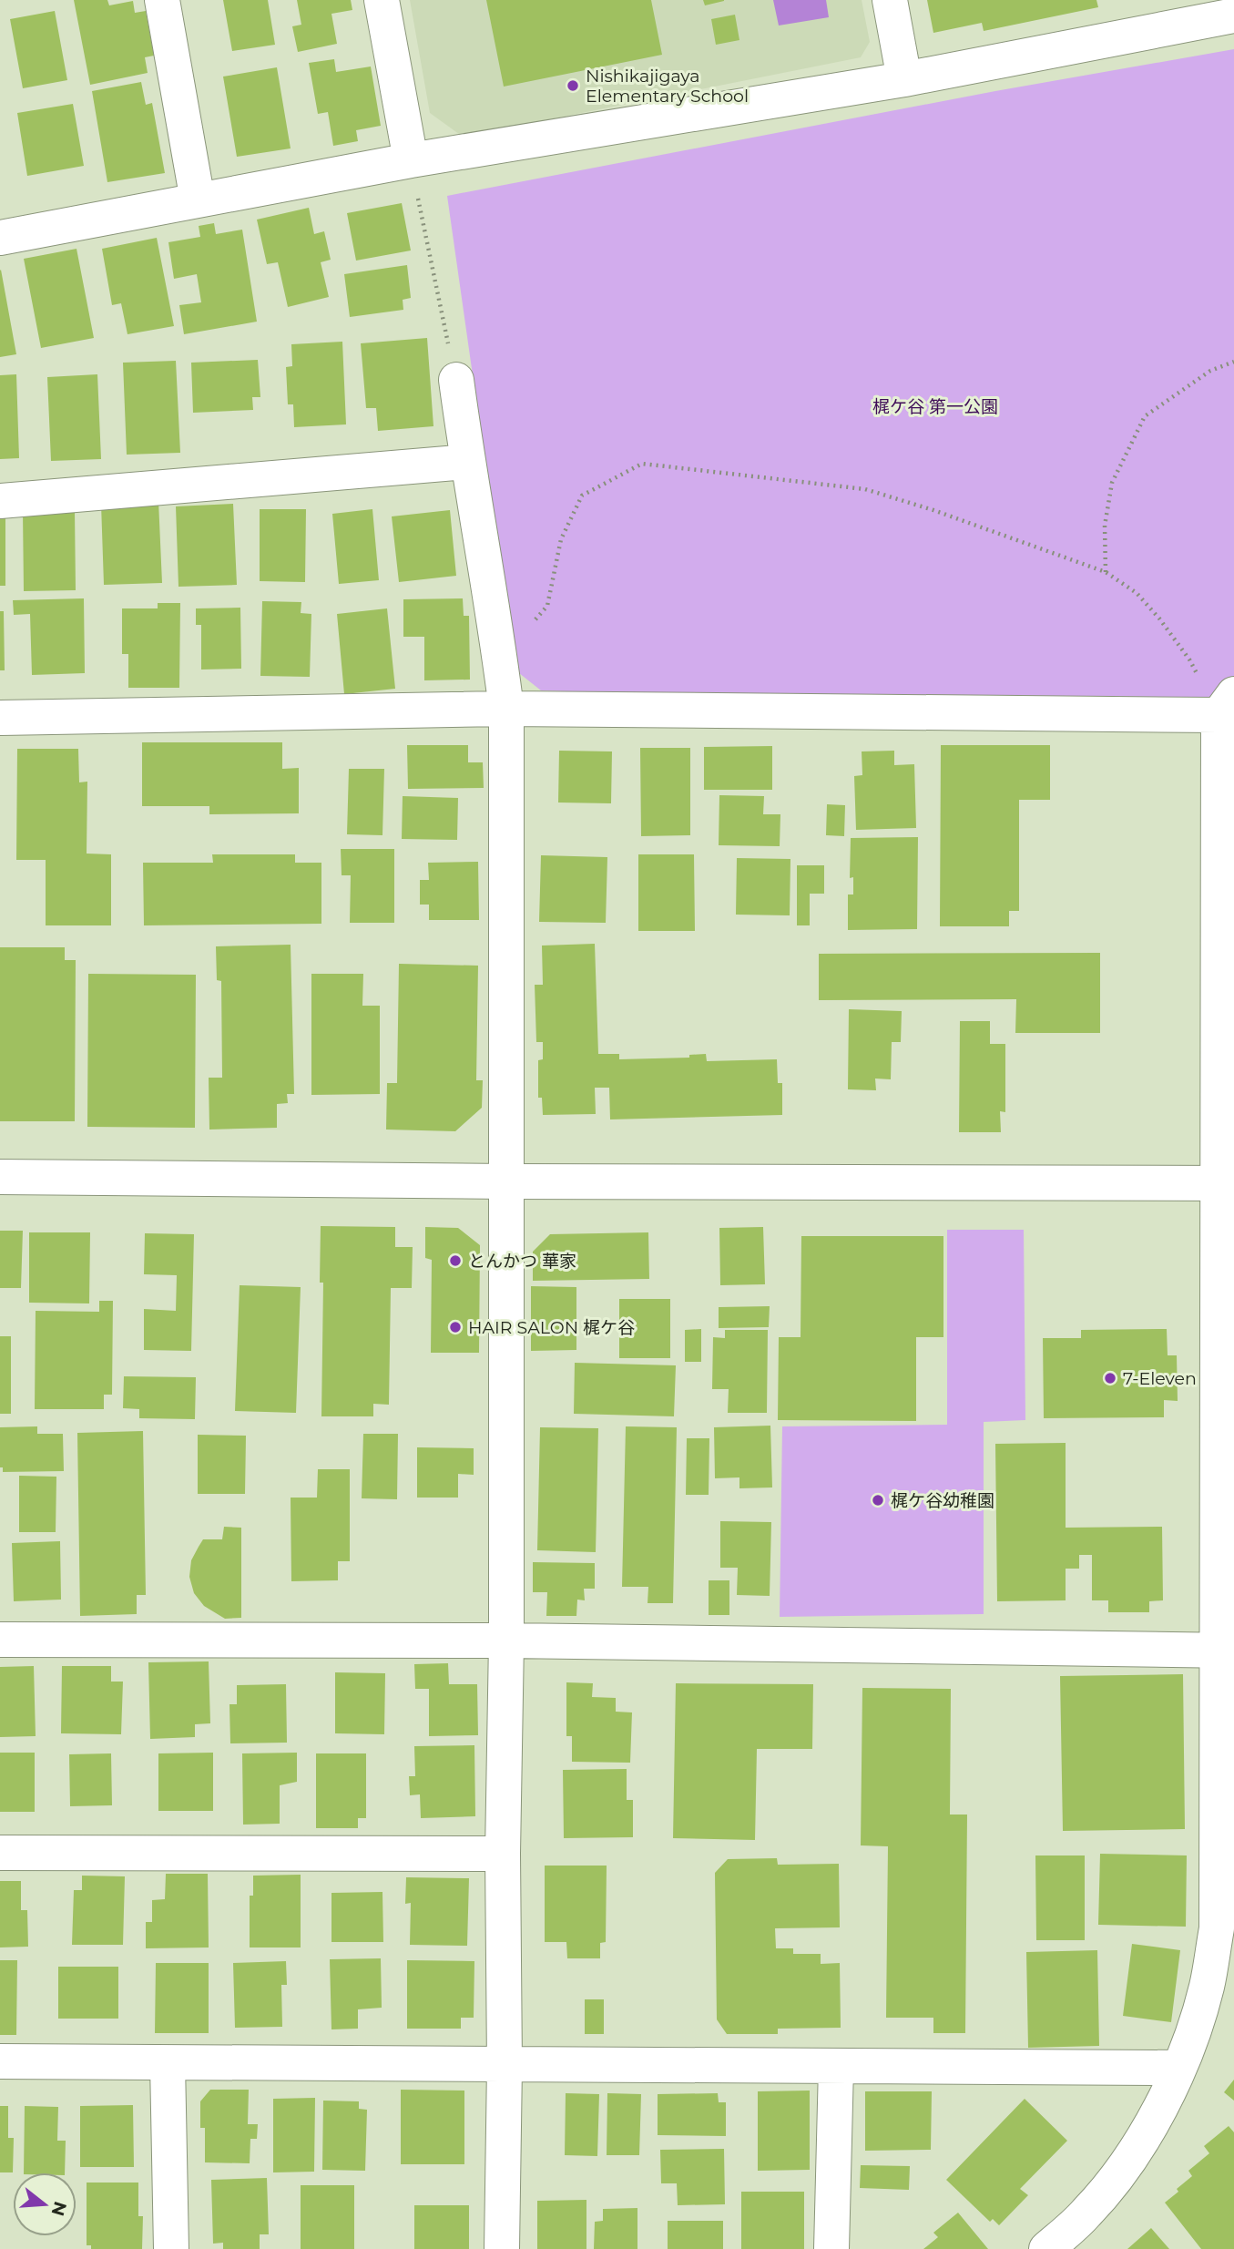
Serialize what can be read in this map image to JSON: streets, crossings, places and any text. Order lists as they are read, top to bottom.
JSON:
{
  "parks": ["梶ケ谷 第一公園"],
  "places": [
    "Nishikajigaya Elementary School",
    "とんかつ 華家",
    "HAIR SALON 梶ケ谷",
    "7-Eleven",
    "梶ケ谷幼稚園"
  ],
  "north": "right"
}
